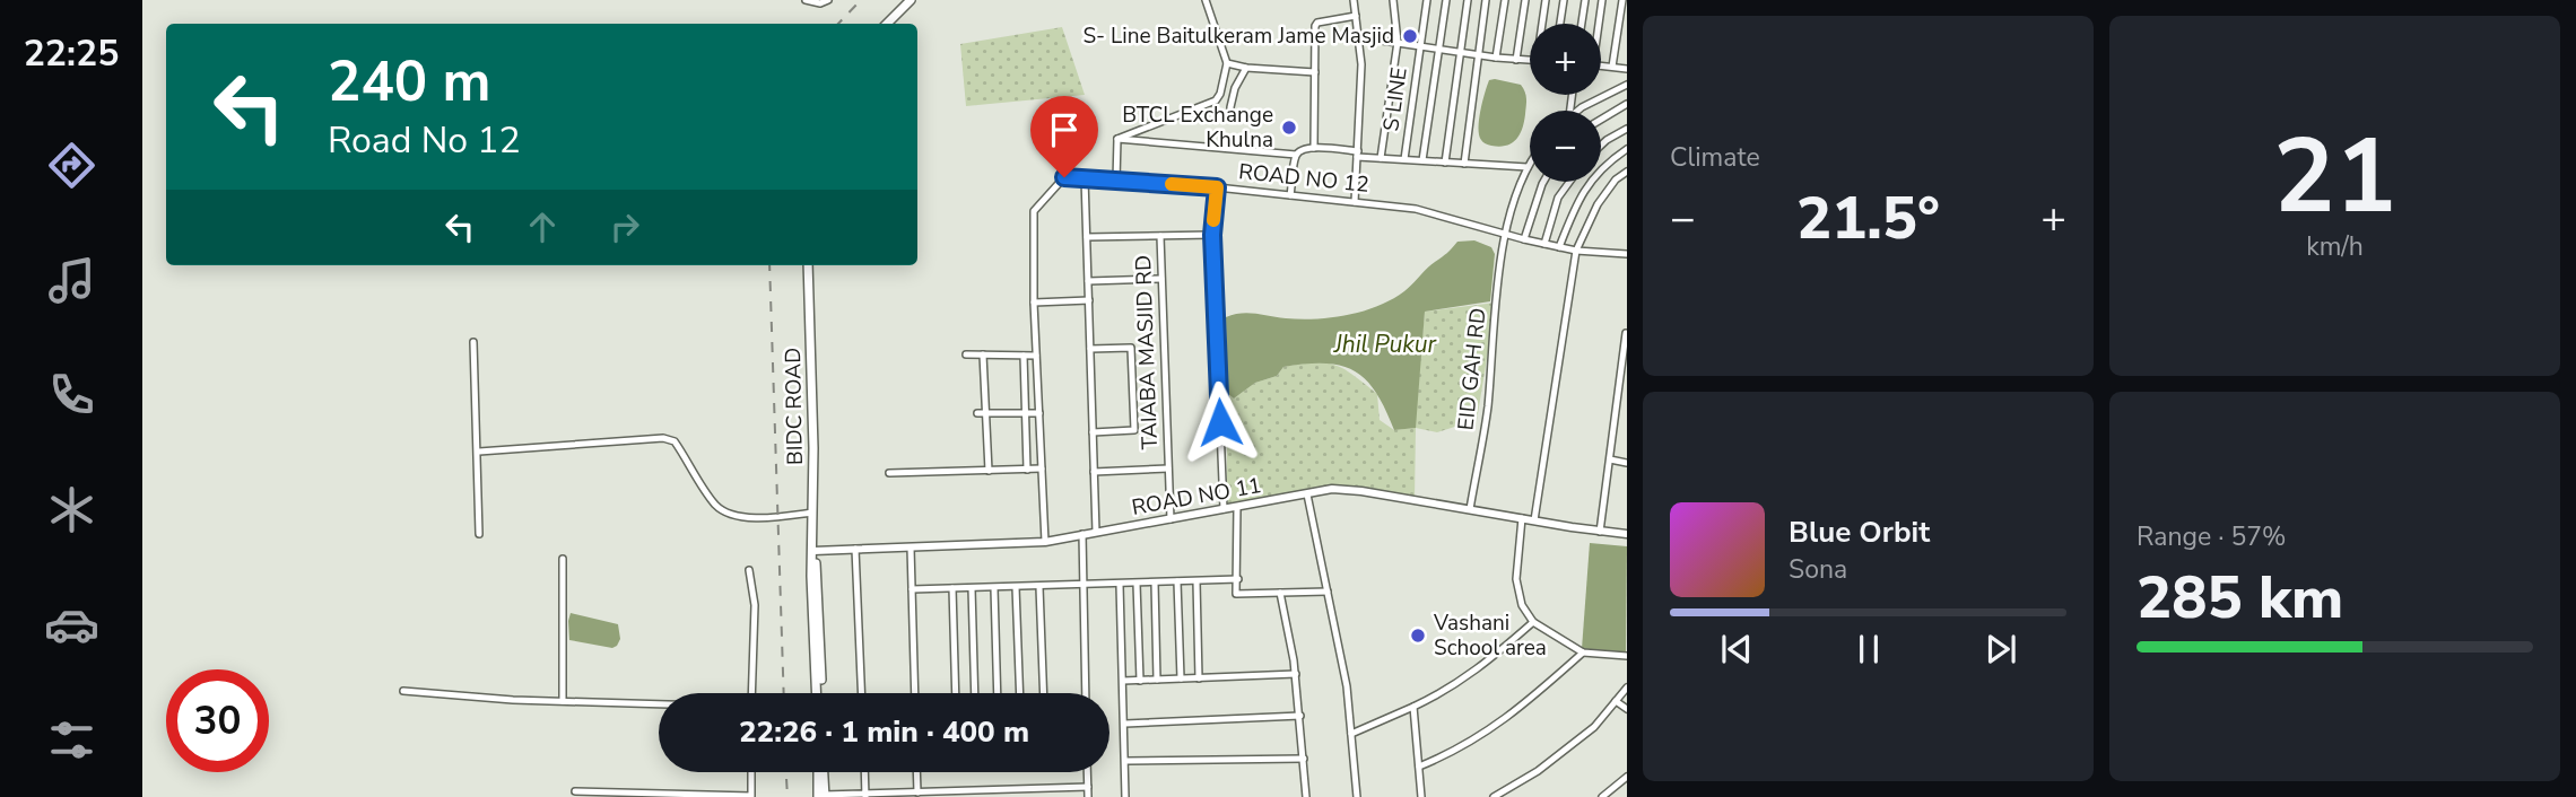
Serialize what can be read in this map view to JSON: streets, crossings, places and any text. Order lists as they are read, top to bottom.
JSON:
{
  "streets": {
    "main road": ["BIDC ROAD"],
    "street": [
      "S LINE",
      "ROAD NO 12",
      "TAIABA MASJID RD",
      "EID GAH RD",
      "ROAD NO 11"
    ]
  },
  "crossings": [
    ["ROAD NO 12", "EID GAH RD"],
    ["ROAD NO 12", "ROAD NO 11"],
    ["TAIABA MASJID RD", "ROAD NO 11"],
    ["EID GAH RD", "ROAD NO 11"],
    ["BIDC ROAD", "ROAD NO 11"]
  ],
  "water": ["Jhil Pukur"],
  "places": ["S- Line Baitulkeram Jame Masjid", "BTCL Exchange Khulna", "Vashani School area"],
  "page": {
    "tabs": "22:25",
    "tile": [
      "Climate",
      ["21", "km/h"],
      ["Range · 57%", "285 km"]
    ],
    "map_buttons": ["+", "−"],
    "turn": ["240 m", "Road No 12"],
    "heat": ["−", "21.5°", "+"],
    "song": ["Blue Orbit", "Sona"],
    "limit": "30",
    "trip": "22:26 · 1 min · 400 m"
  }
}
